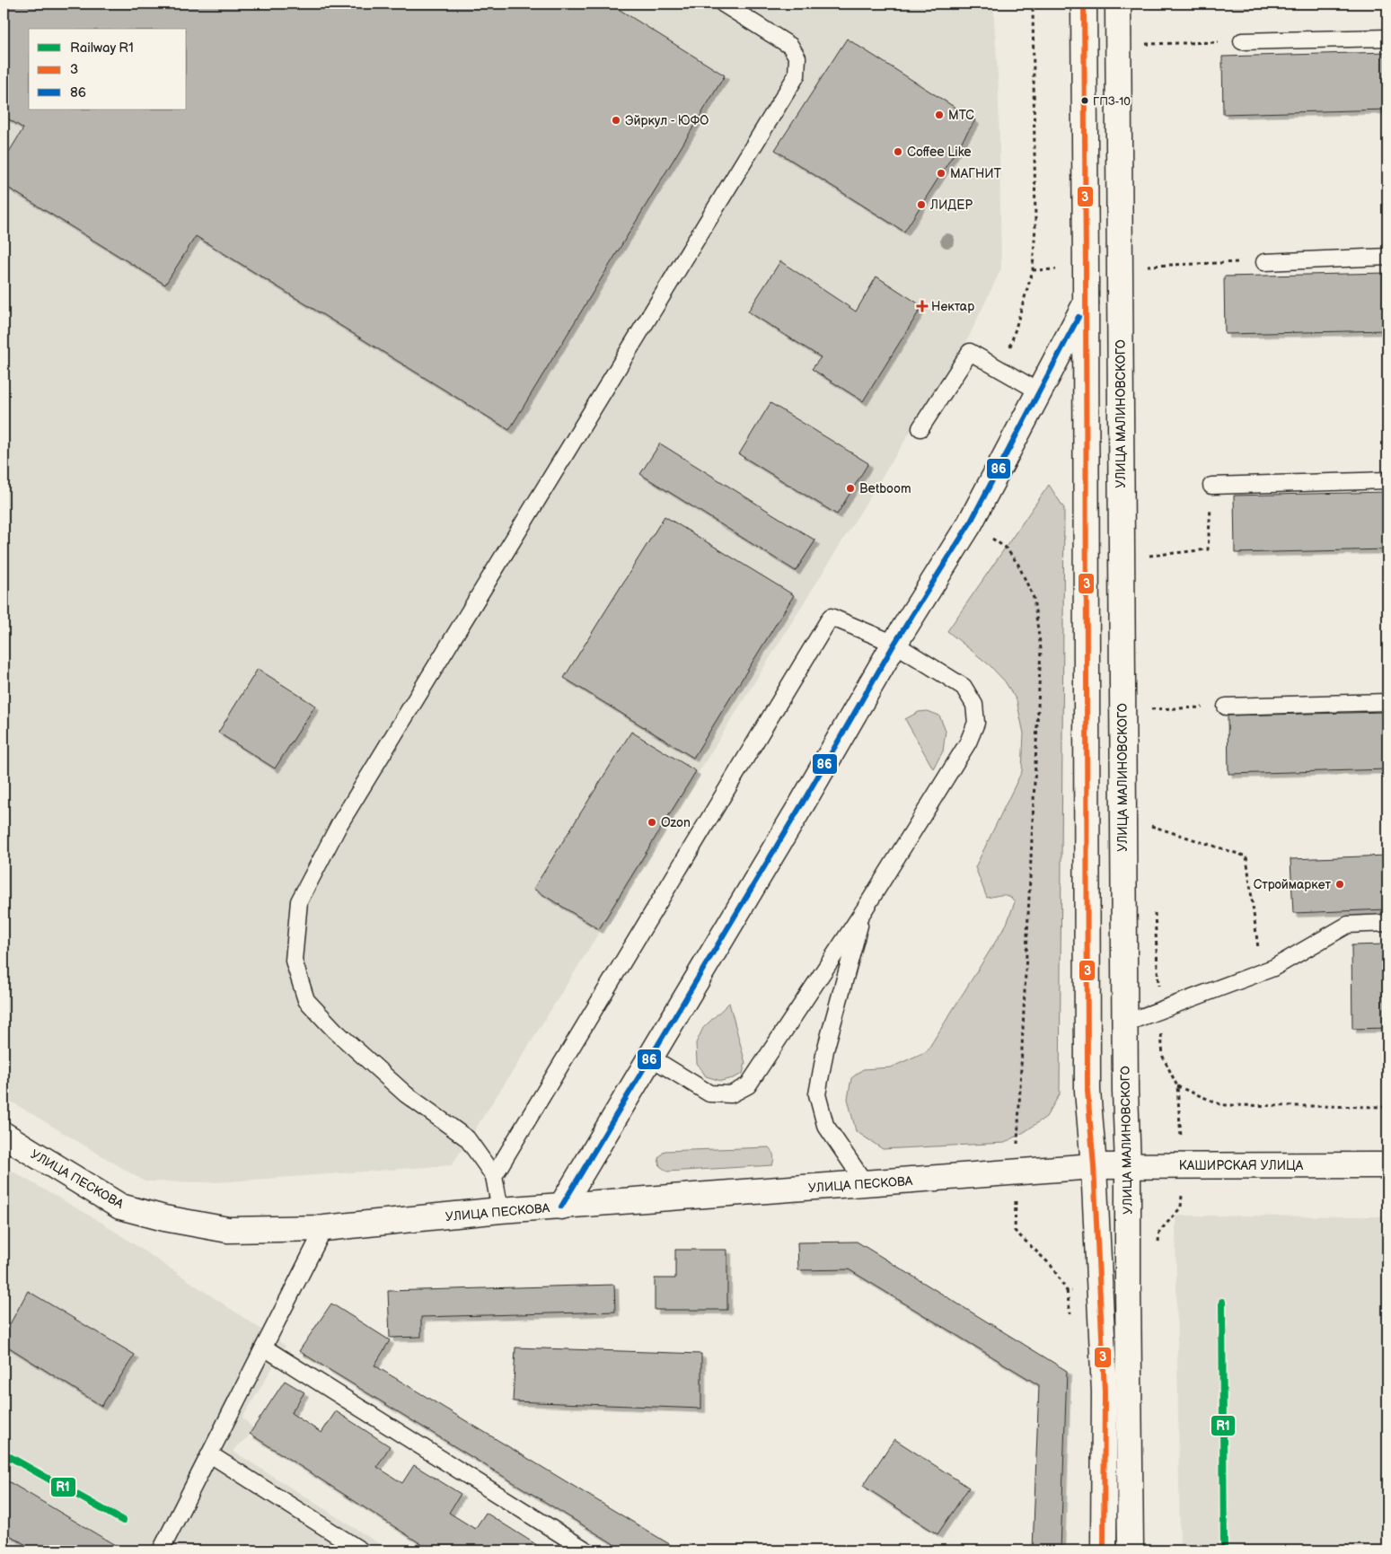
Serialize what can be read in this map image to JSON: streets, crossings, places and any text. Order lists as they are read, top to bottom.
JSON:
{
  "streets": {
    "main road": ["УЛИЦА МАЛИНОВСКОГО", "КАШИРСКАЯ УЛИЦА", "УЛИЦА ПЕСКОВА"]
  },
  "crossings": [
    ["УЛИЦА МАЛИНОВСКОГО", "КАШИРСКАЯ УЛИЦА"],
    ["КАШИРСКАЯ УЛИЦА", "УЛИЦА ПЕСКОВА"]
  ],
  "places": {
    "other": [
      "ГПЗ-10",
      "МТС",
      "Эйркул - ЮФО",
      "Coffee Like",
      "МАГНИТ",
      "ЛИДЕР",
      "Betboom",
      "Ozon",
      "Строймаркет"
    ],
    "health": ["Нектар"]
  },
  "lines": ["transit line 3", "transit line 86", "rail line R1"],
  "legend": ["Railway R1", "3", "86"]
}
